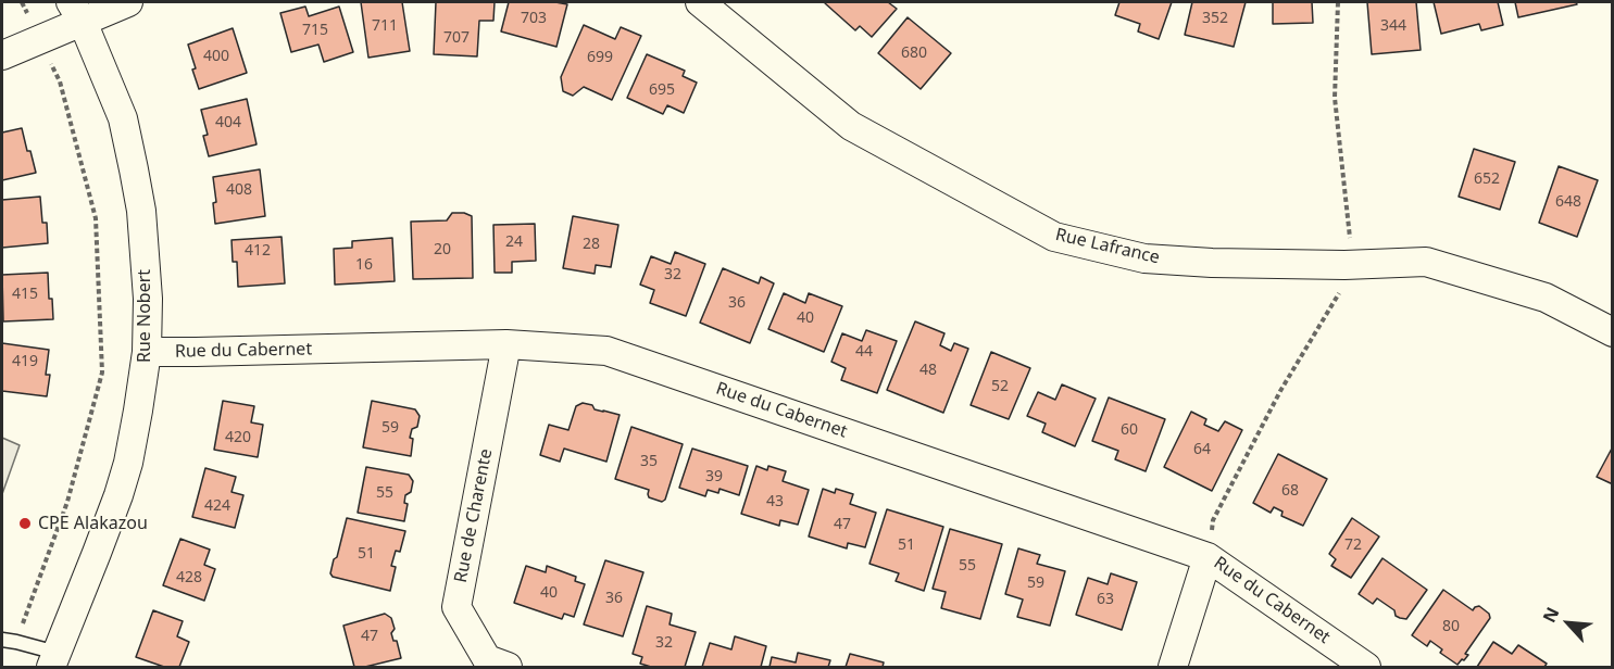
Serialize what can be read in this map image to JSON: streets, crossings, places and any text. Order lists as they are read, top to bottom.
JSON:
{
  "streets": {
    "street": [
      "Rue Lafrance",
      "Rue Nobert",
      "Rue du Cabernet",
      "Rue de Charente"
    ]
  },
  "crossings": [
    ["Rue Nobert", "Rue du Cabernet"],
    ["Rue du Cabernet", "Rue de Charente"]
  ],
  "places": ["CPE Alakazou"],
  "house_numbers": [
    "703",
    "352",
    "711",
    "344",
    "715",
    "707",
    "680",
    "400",
    "699",
    "695",
    "404",
    "652",
    "408",
    "648",
    "24",
    "28",
    "20",
    "412",
    "16",
    "32",
    "415",
    "36",
    "40",
    "44",
    "419",
    "48",
    "52",
    "59",
    "60",
    "420",
    "64",
    "35",
    "39",
    "68",
    "55",
    "43",
    "424",
    "47",
    "51",
    "72",
    "51",
    "55",
    "428",
    "59",
    "40",
    "36",
    "63",
    "80",
    "47",
    "32"
  ],
  "north": "top left"
}
